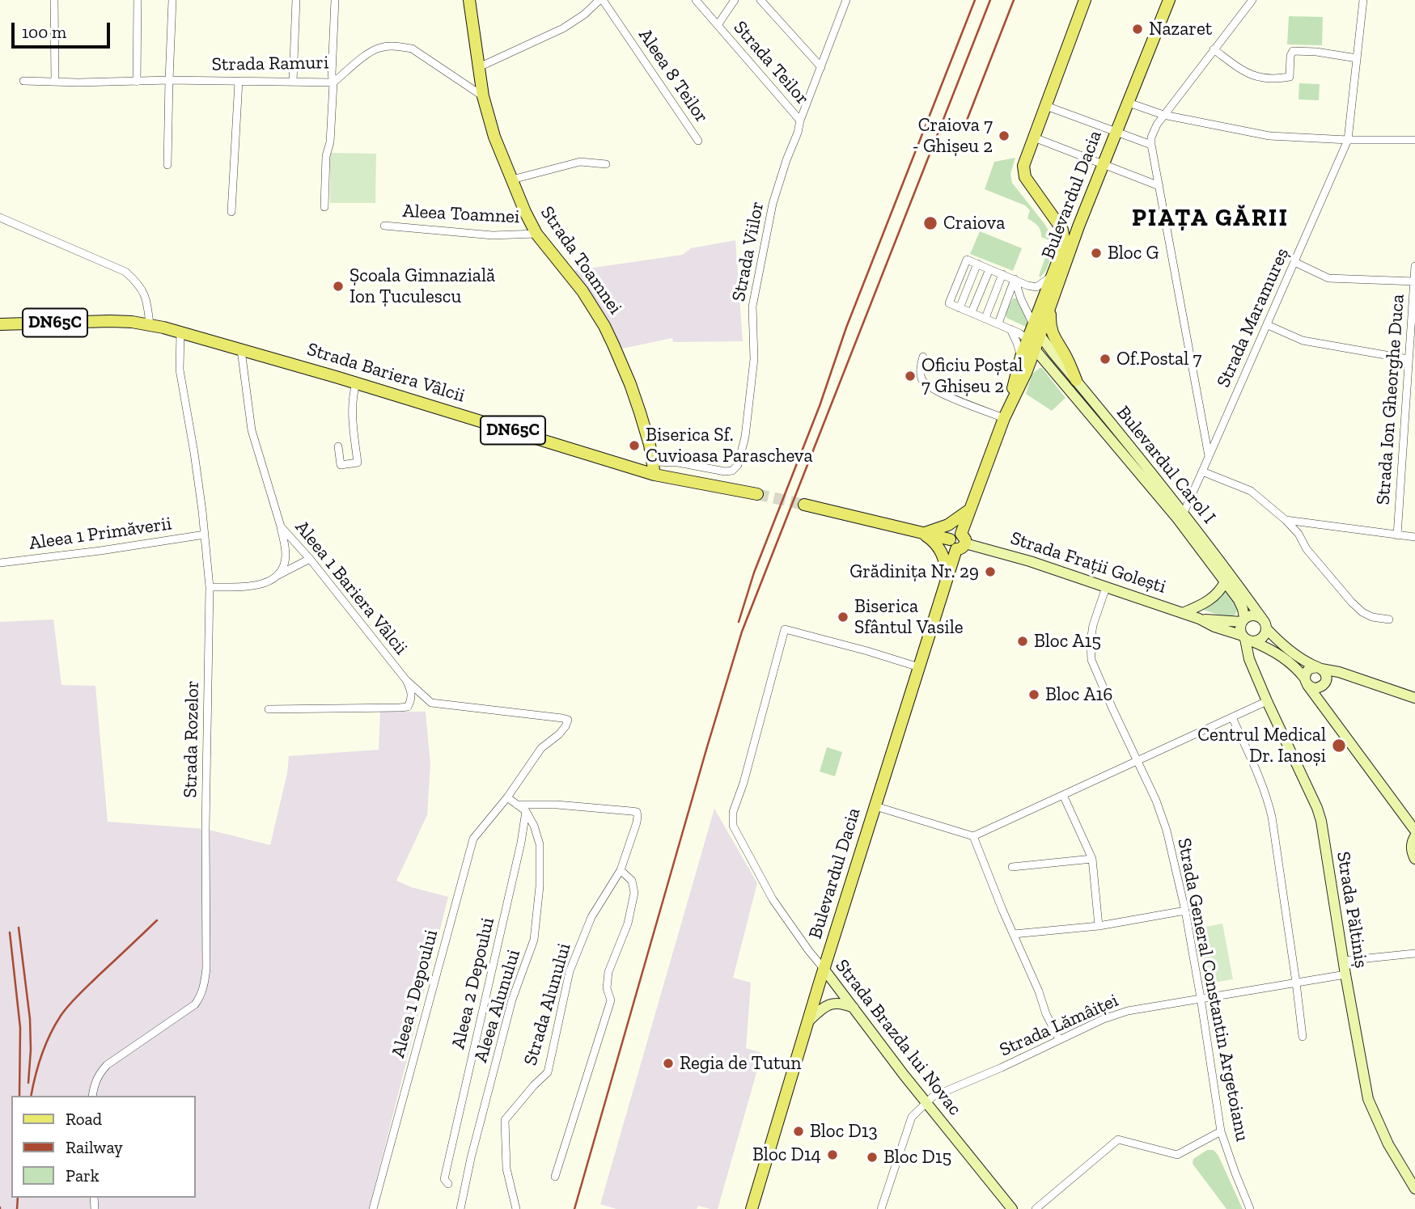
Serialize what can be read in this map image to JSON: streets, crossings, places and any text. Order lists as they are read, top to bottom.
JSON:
{
  "streets": {
    "main road": [
      "Bulevardul Dacia",
      "Strada Toamnei",
      "DN65C",
      "Strada Bariera Vâlcii",
      "Strada Frații Golești"
    ],
    "street": [
      "Strada Teilor",
      "Strada Ramuri",
      "Aleea 8 Teilor",
      "Aleea Toamnei",
      "Strada Viilor",
      "Strada Maramureș",
      "Strada Ion Gheorghe Duca",
      "Bulevardul Carol I",
      "Aleea 1 Primăverii",
      "Aleea 1 Bariera Vâlcii",
      "Strada Rozelor",
      "Strada Păltiniș",
      "Aleea 2 Depoului",
      "Strada General Constantin Argetoianu",
      "Aleea 1 Depoului",
      "Strada Alunului",
      "Aleea Alunului",
      "Strada Lămâiței",
      "Strada Brazda lui Novac"
    ]
  },
  "crossings": [
    ["Strada Teilor", "Strada Viilor"],
    ["Strada Ramuri", "Strada Toamnei"],
    ["Bulevardul Dacia", "Bulevardul Carol I"],
    ["Bulevardul Dacia", "Strada Frații Golești"],
    ["Bulevardul Dacia", "Strada Brazda lui Novac"],
    ["Aleea Toamnei", "Strada Toamnei"],
    ["Strada Viilor", "Strada Toamnei"],
    ["Strada Toamnei", "Strada Bariera Vâlcii"],
    ["Strada Maramureș", "Bulevardul Carol I"],
    ["Strada Bariera Vâlcii", "Aleea 1 Bariera Vâlcii"],
    ["Strada Bariera Vâlcii", "Strada Rozelor"],
    ["Bulevardul Carol I", "Strada Frații Golești"],
    ["Bulevardul Carol I", "Strada Păltiniș"],
    ["Aleea 1 Primăverii", "Strada Rozelor"],
    ["Strada Frații Golești", "Strada Păltiniș"],
    ["Strada Frații Golești", "Strada General Constantin Argetoianu"],
    ["Aleea 1 Bariera Vâlcii", "Aleea 1 Depoului"],
    ["Strada Păltiniș", "Strada Lămâiței"],
    ["Aleea 2 Depoului", "Aleea Alunului"],
    ["Strada General Constantin Argetoianu", "Strada Lămâiței"],
    ["Strada Lămâiței", "Strada Brazda lui Novac"]
  ],
  "districts": ["PIAȚA GĂRII"],
  "places": [
    "Nazaret",
    "Craiova 7 - Ghișeu 2",
    "Craiova",
    "Bloc G",
    "Școala Gimnazială Ion Țuculescu",
    "Of.Postal 7",
    "Oficiu Poștal 7 Ghișeu 2",
    "Biserica Sf. Cuvioasa Parascheva",
    "Grădinița Nr. 29",
    "Biserica Sfântul Vasile",
    "Bloc A15",
    "Bloc A16",
    "Centrul Medical Dr. Ianoși",
    "Regia de Tutun",
    "Bloc D13",
    "Bloc D14",
    "Bloc D15"
  ],
  "legend": ["Road", "Railway", "Park"],
  "scale_bar": "100 m"
}
